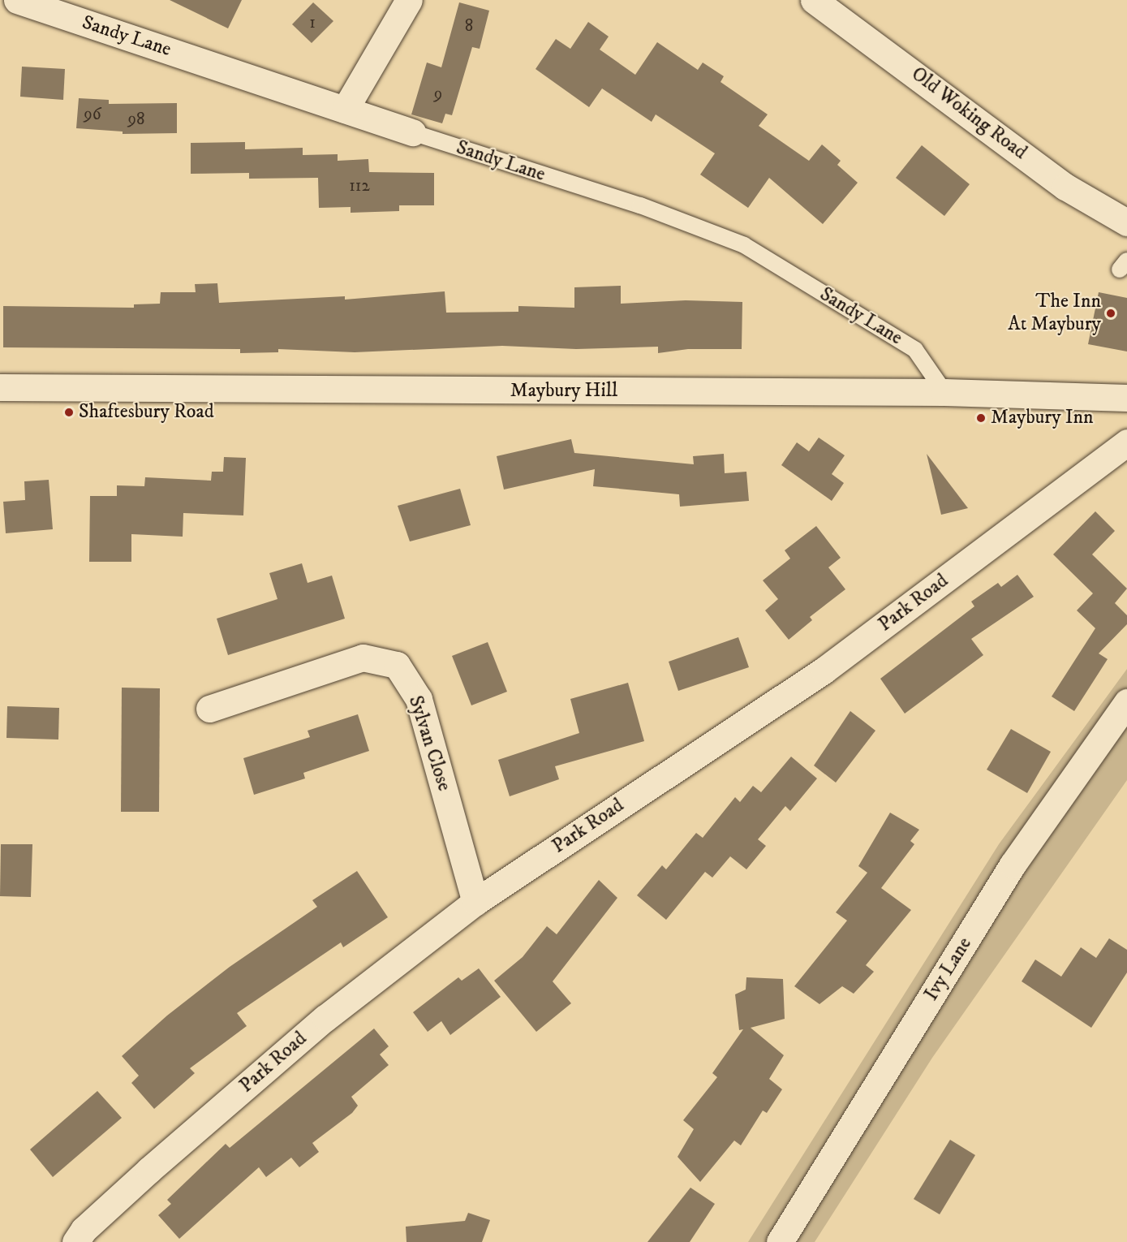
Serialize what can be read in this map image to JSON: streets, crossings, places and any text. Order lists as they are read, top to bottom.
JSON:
{
  "streets": {
    "street": [
      "Sandy Lane",
      "Old Woking Road",
      "Maybury Hill",
      "Park Road",
      "Sylvan Close",
      "Ivy Lane"
    ]
  },
  "crossings": [
    ["Sandy Lane", "Maybury Hill"],
    ["Park Road", "Sylvan Close"]
  ],
  "places": ["The Inn At Maybury", "Shaftesbury Road", "Maybury Inn"],
  "house_numbers": [
    "1",
    "8",
    "9",
    "96",
    "98",
    "112"
  ]
}
